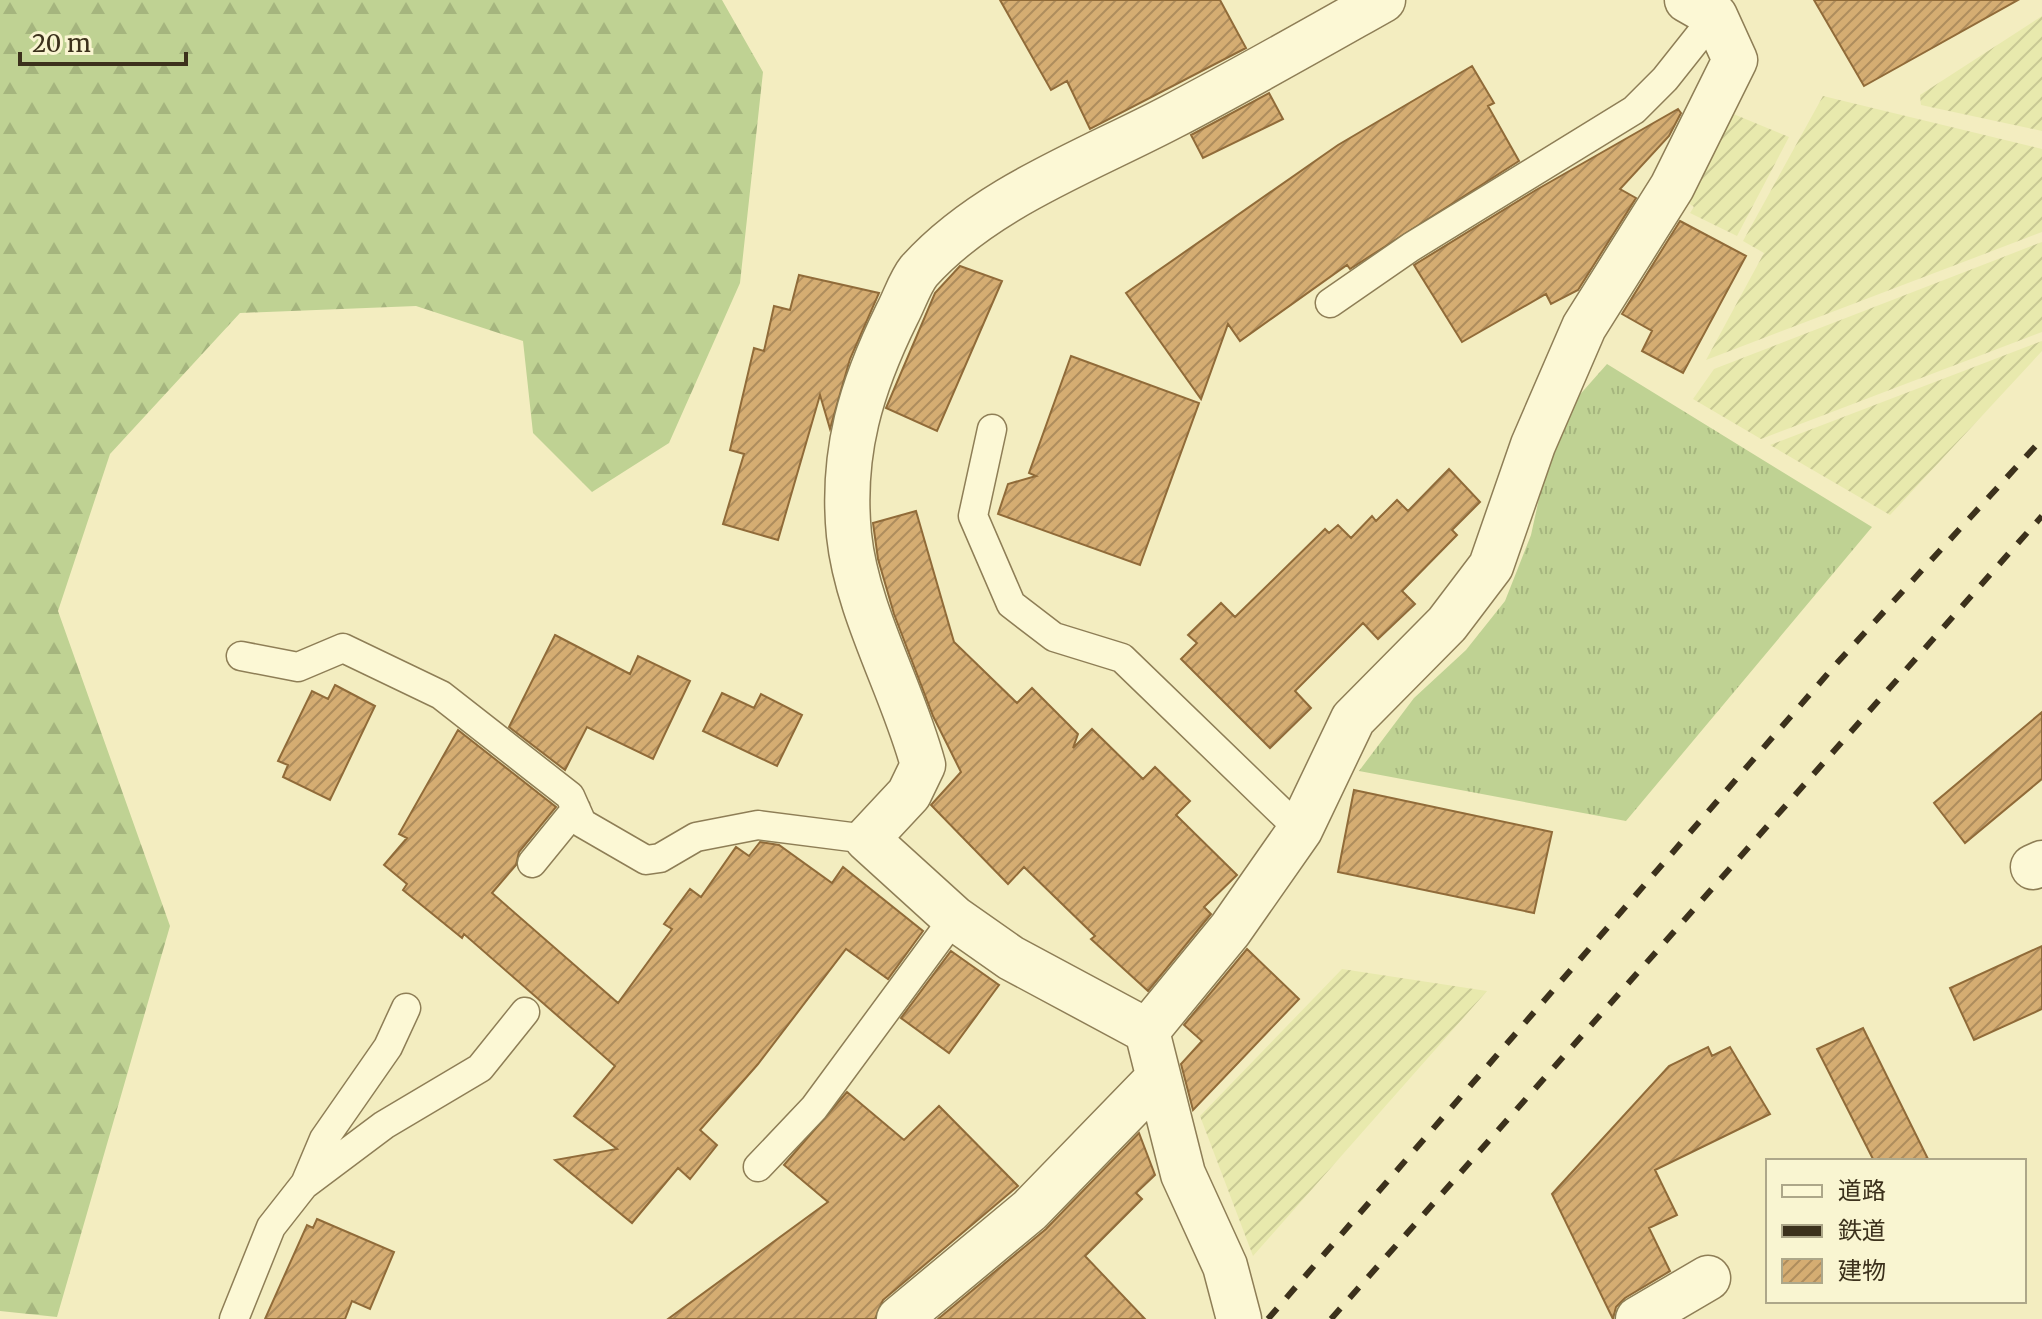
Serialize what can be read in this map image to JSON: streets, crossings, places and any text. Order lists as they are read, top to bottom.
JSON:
{
  "legend": ["道路", "鉄道", "建物"],
  "scale_bar": "20 m"
}
